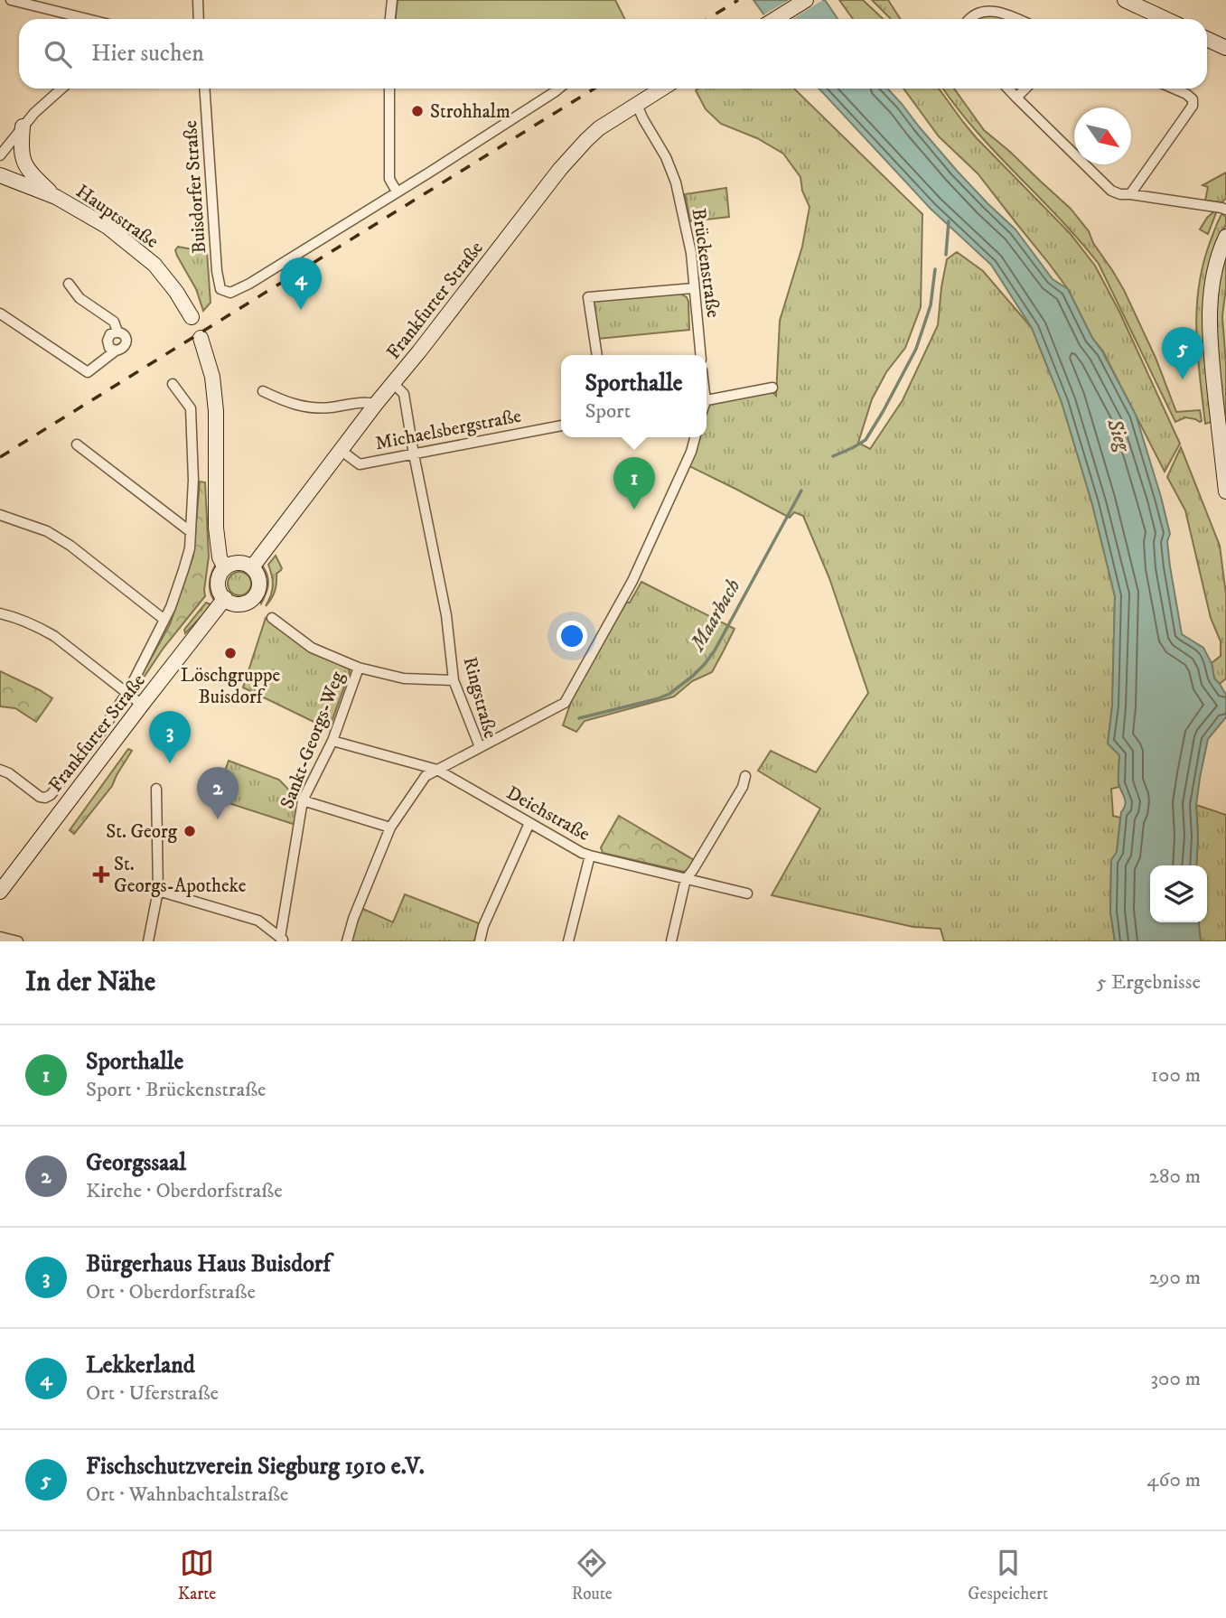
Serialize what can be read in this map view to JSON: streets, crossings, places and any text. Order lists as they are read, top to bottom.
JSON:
{
  "streets": {
    "main road": ["Hauptstraße", "Frankfurter Straße"],
    "street": [
      "Buisdorfer Straße",
      "Brückenstraße",
      "Michaelsbergstraße",
      "Ringstraße",
      "Sankt-Georgs-Weg",
      "Deichstraße"
    ]
  },
  "crossings": [
    ["Brückenstraße", "Frankfurter Straße"],
    ["Frankfurter Straße", "Michaelsbergstraße"],
    ["Frankfurter Straße", "Ringstraße"],
    ["Michaelsbergstraße", "Ringstraße"],
    ["Ringstraße", "Deichstraße"],
    ["Sankt-Georgs-Weg", "Deichstraße"]
  ],
  "water": ["Sieg", "Maarbach"],
  "places": {
    "other": ["Strohhalm", "Löschgruppe Buisdorf", "St. Georg"],
    "health": ["St. Georgs-Apotheke"]
  },
  "north": "bottom right",
  "page": {
    "search": "Hier suchen",
    "pins": [
      "4",
      "5",
      "1",
      "3",
      "2"
    ],
    "popup": ["Sporthalle", "Sport"],
    "heading": ["In der Nähe", "5 Ergebnisse"],
    "list": [
      {
        "mark": "1",
        "name": "Sporthalle",
        "note": "Sport · Brückenstraße",
        "value": "100 m"
      },
      {
        "mark": "2",
        "name": "Georgssaal",
        "note": "Kirche · Oberdorfstraße",
        "value": "280 m"
      },
      {
        "mark": "3",
        "name": "Bürgerhaus Haus Buisdorf",
        "note": "Ort · Oberdorfstraße",
        "value": "290 m"
      },
      {
        "mark": "4",
        "name": "Lekkerland",
        "note": "Ort · Uferstraße",
        "value": "300 m"
      },
      {
        "mark": "5",
        "name": "Fischschutzverein Siegburg 1910 e.V.",
        "note": "Ort · Wahnbachtalstraße",
        "value": "460 m"
      }
    ],
    "nav": ["Karte", "Route", "Gespeichert"]
  }
}
